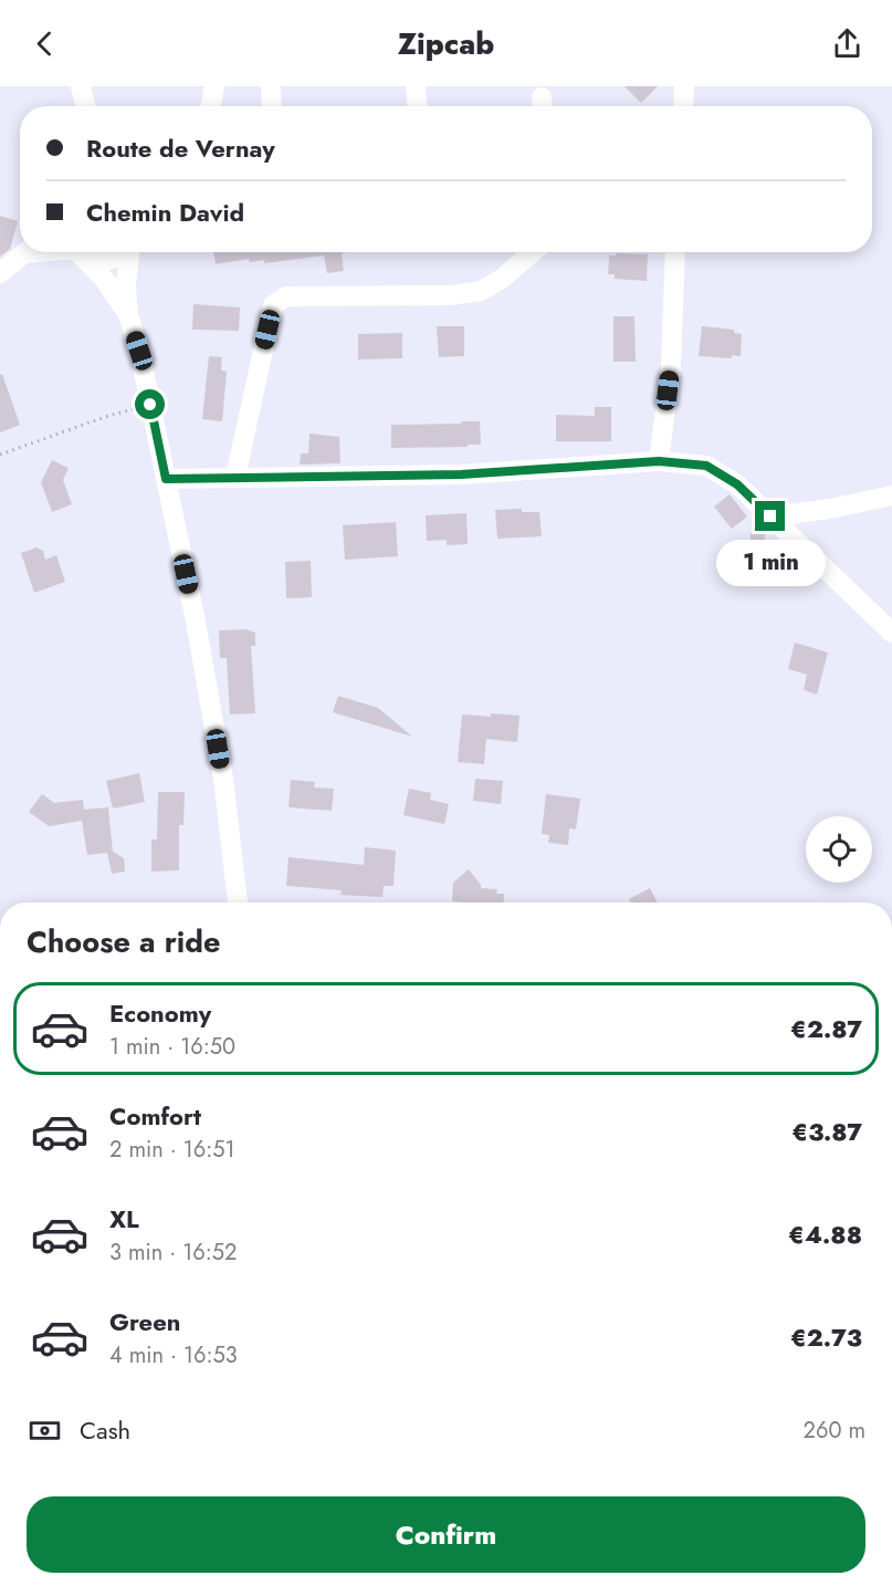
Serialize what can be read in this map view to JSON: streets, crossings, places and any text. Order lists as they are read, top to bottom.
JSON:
{
  "page": {
    "header": "Zipcab",
    "banner": ["Route de Vernay", "Chemin David"],
    "bubble": "1 min",
    "heading": "Choose a ride",
    "list": [
      {
        "name": "Economy",
        "note": "1 min · 16:50",
        "value": "€2.87"
      },
      {
        "name": "Comfort",
        "note": "2 min · 16:51",
        "value": "€3.87"
      },
      {
        "name": "XL",
        "note": "3 min · 16:52",
        "value": "€4.88"
      },
      {
        "name": "Green",
        "note": "4 min · 16:53",
        "value": "€2.73"
      }
    ],
    "pay": ["Cash", "260 m"],
    "buttons": "Confirm"
  }
}
